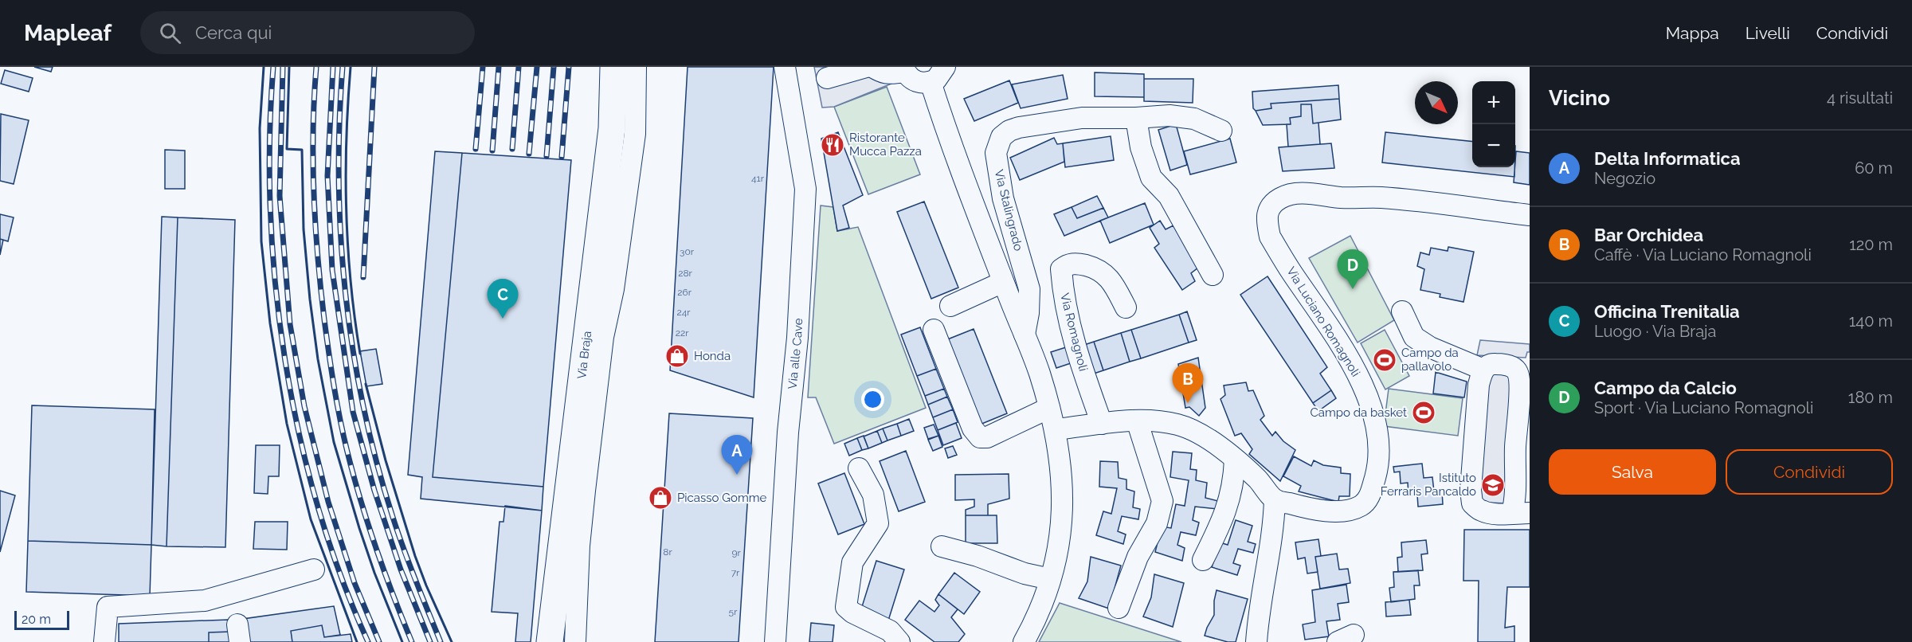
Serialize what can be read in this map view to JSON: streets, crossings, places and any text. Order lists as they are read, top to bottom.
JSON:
{
  "streets": {
    "main road": ["Via Braja"],
    "street": [
      "Via Stalingrado",
      "Via Luciano Romagnoli",
      "Via Romagnoli",
      "Via alle Cave"
    ]
  },
  "places": {
    "restaurant": ["Ristorante Mucca Pazza"],
    "shop": ["Honda", "Picasso Gomme"],
    "sports": ["Campo da pallavolo", "Campo da basket"],
    "school or university": ["Istituto Ferraris Pancaldo"]
  },
  "house_numbers": [
    "41r",
    "30r",
    "28r",
    "26r",
    "24r",
    "22r",
    "8r",
    "9r",
    "7r",
    "5r"
  ],
  "scale_bar": "20 m",
  "north": "bottom right",
  "page": {
    "header": "Mapleaf",
    "search": "Cerca qui",
    "nav": ["Mappa", "Livelli", "Condividi"],
    "heading": ["Vicino", "4 risultati"],
    "map_buttons": ["+", "−"],
    "list": [
      {
        "mark": "A",
        "name": "Delta Informatica",
        "note": "Negozio",
        "value": "60 m"
      },
      {
        "mark": "B",
        "name": "Bar Orchidea",
        "note": "Caffè · Via Luciano Romagnoli",
        "value": "120 m"
      },
      {
        "mark": "C",
        "name": "Officina Trenitalia",
        "note": "Luogo · Via Braja",
        "value": "140 m"
      },
      {
        "mark": "D",
        "name": "Campo da Calcio",
        "note": "Sport · Via Luciano Romagnoli",
        "value": "180 m"
      }
    ],
    "pins": [
      "D",
      "C",
      "B",
      "A"
    ],
    "buttons": ["Salva", "Condividi"],
    "scale": "20 m"
  }
}
